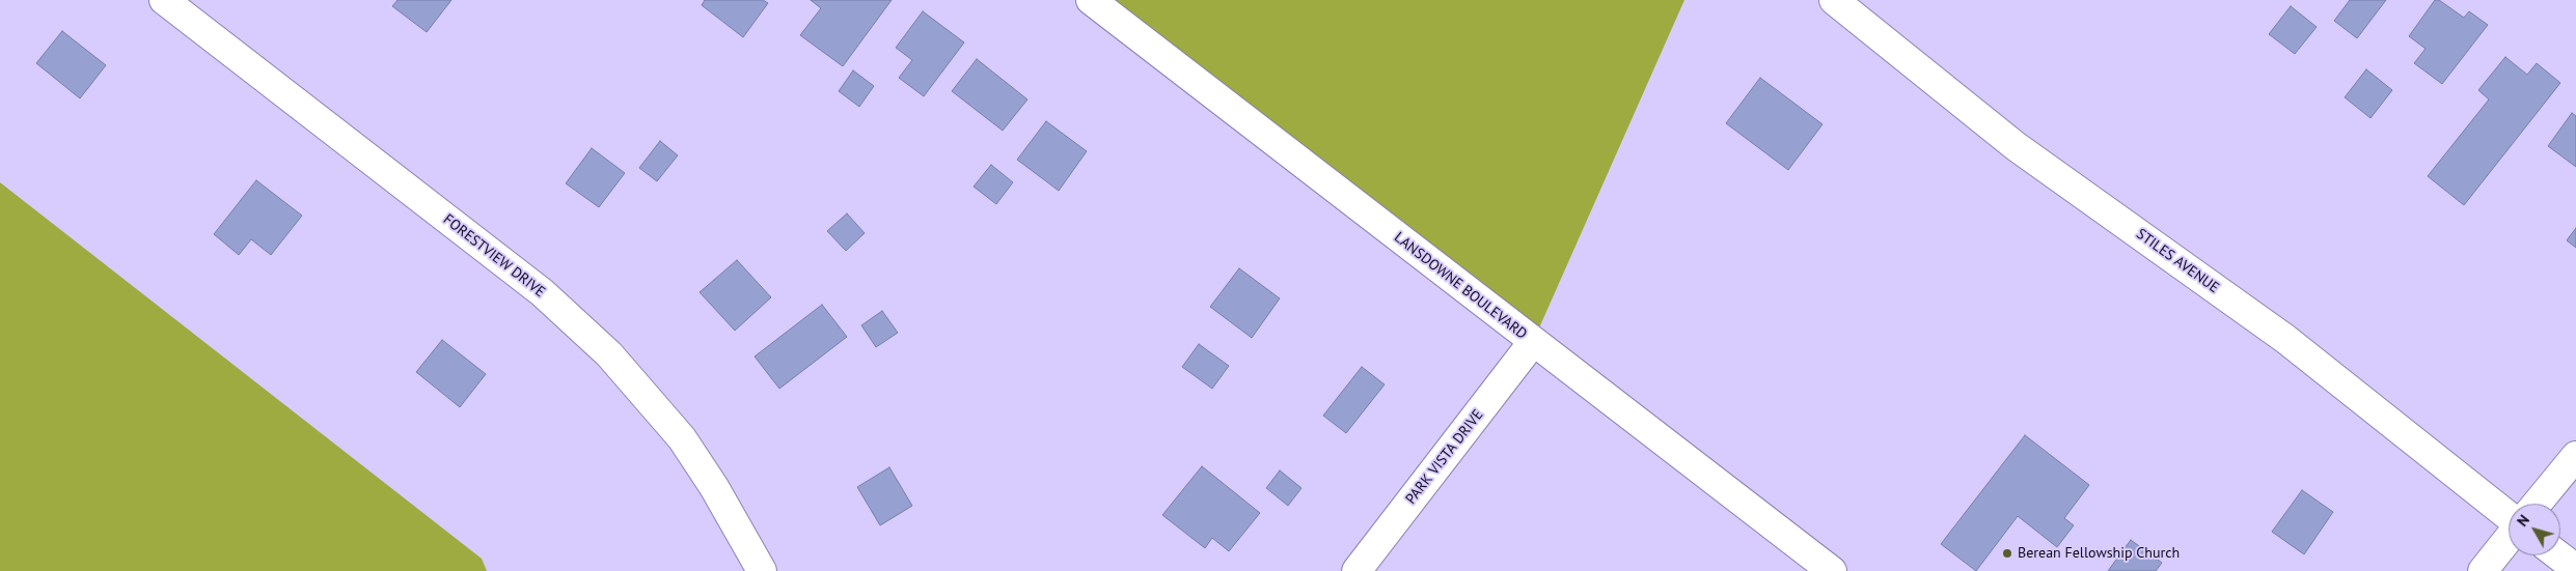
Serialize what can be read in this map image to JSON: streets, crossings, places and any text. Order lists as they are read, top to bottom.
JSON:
{
  "streets": {
    "street": [
      "FORESTVIEW DRIVE",
      "STILES AVENUE",
      "LANSDOWNE BOULEVARD",
      "PARK VISTA DRIVE"
    ]
  },
  "crossings": [
    ["LANSDOWNE BOULEVARD", "PARK VISTA DRIVE"]
  ],
  "places": ["Berean Fellowship Church"],
  "north": "top left"
}
